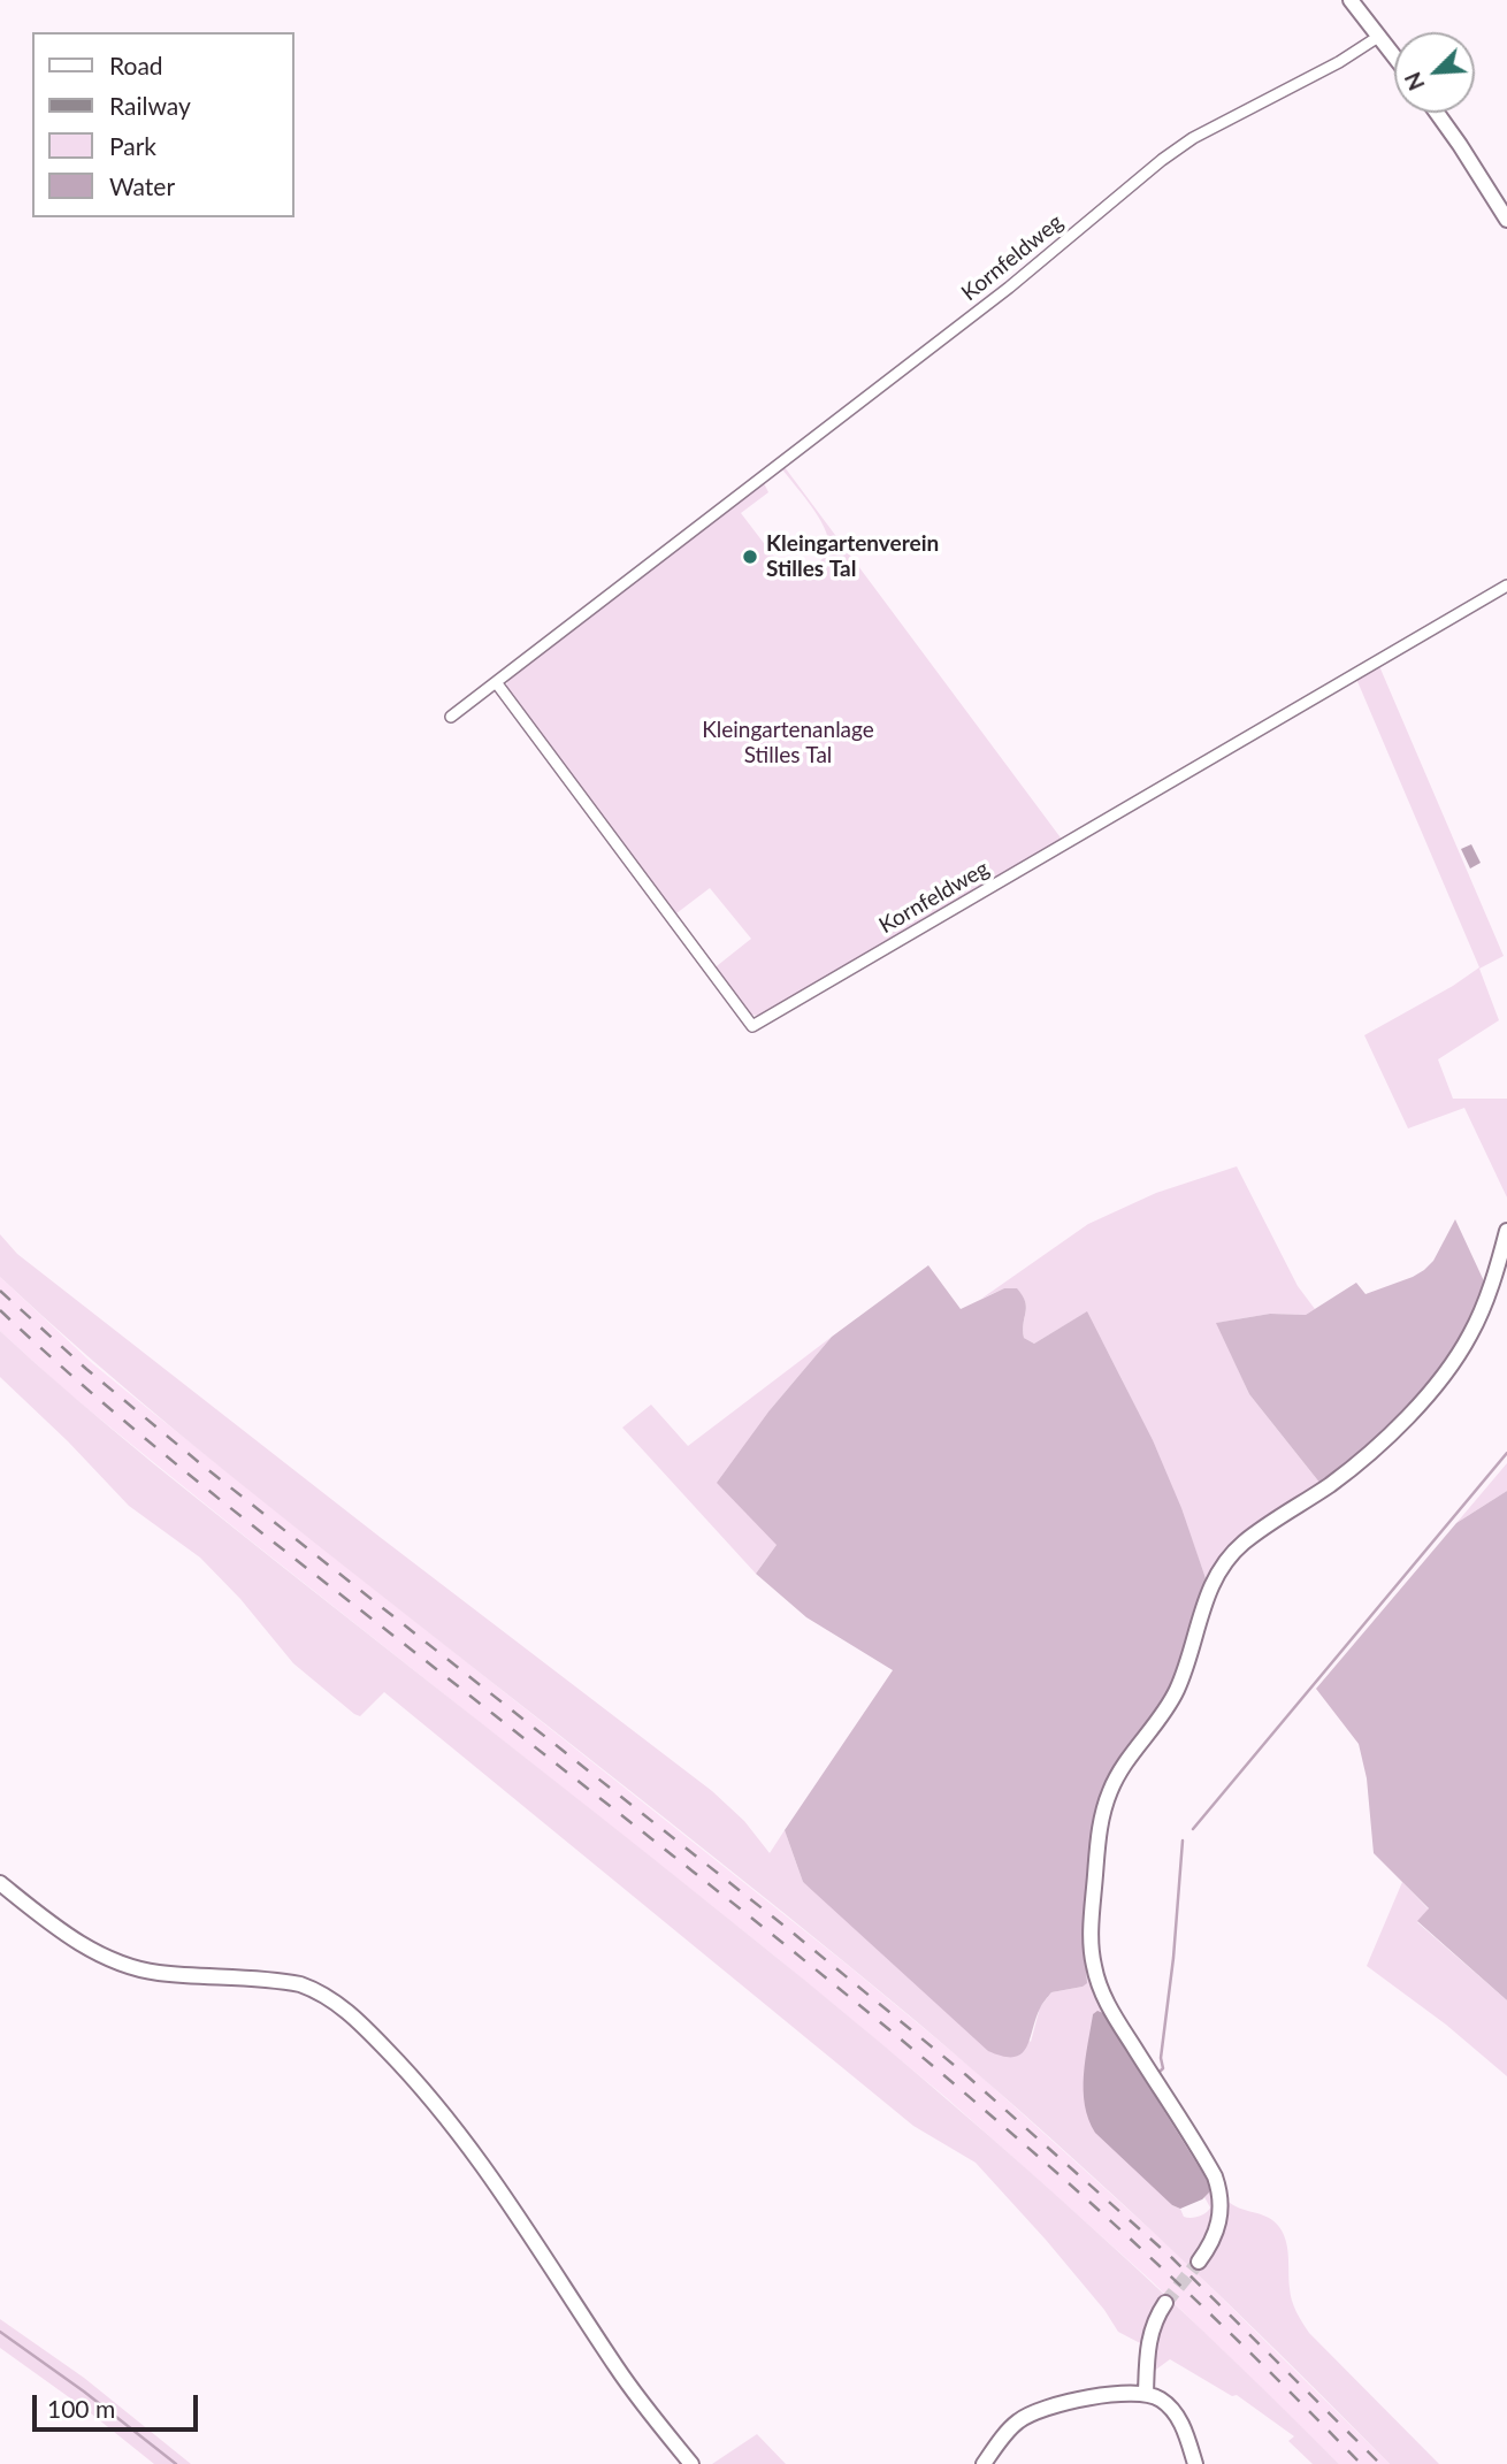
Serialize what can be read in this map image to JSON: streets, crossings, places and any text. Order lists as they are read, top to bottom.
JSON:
{
  "streets": {
    "street": ["Kornfeldweg"]
  },
  "parks": ["Kleingartenanlage Stilles Tal"],
  "places": ["Kleingartenverein Stilles Tal"],
  "legend": [
    "Road",
    "Railway",
    "Park",
    "Water"
  ],
  "scale_bar": "100 m",
  "north": "bottom left"
}
